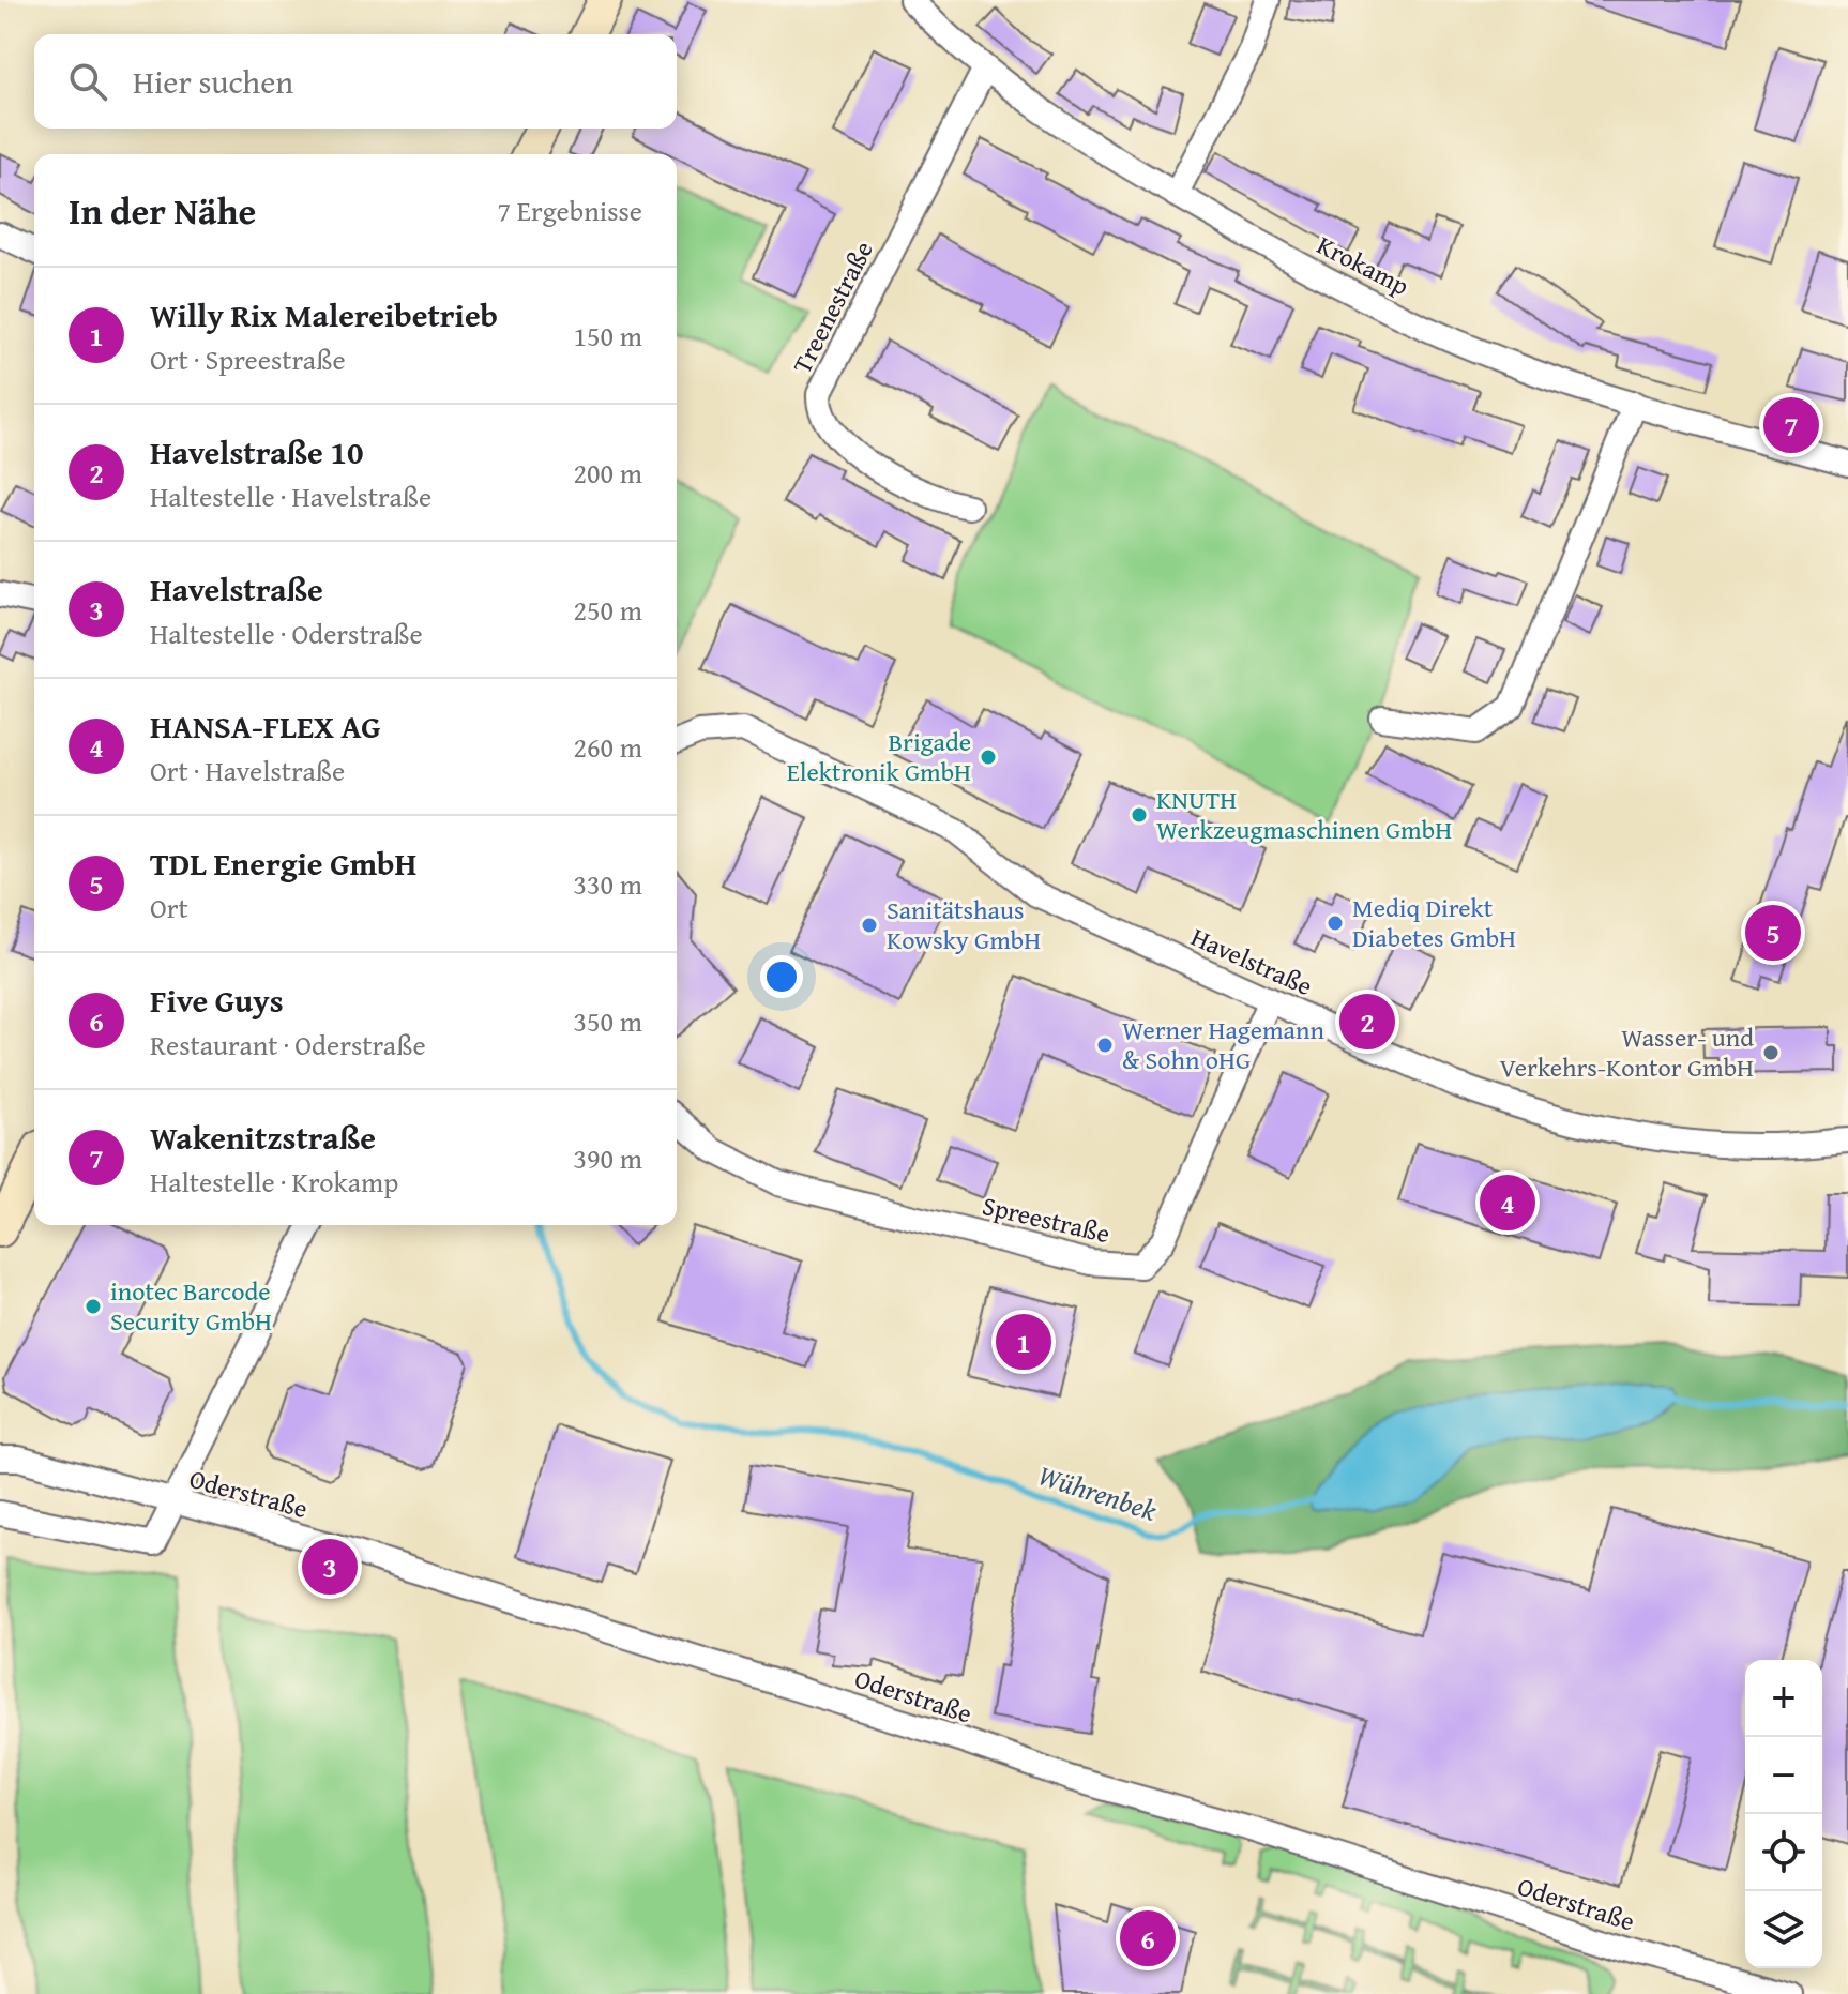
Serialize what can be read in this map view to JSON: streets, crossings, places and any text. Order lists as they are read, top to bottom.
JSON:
{
  "streets": {
    "street": [
      "Krokamp",
      "Treenestraße",
      "Havelstraße",
      "Spreestraße",
      "Oderstraße"
    ]
  },
  "crossings": [
    ["Krokamp", "Treenestraße"],
    ["Havelstraße", "Spreestraße"]
  ],
  "water": ["Wührenbek"],
  "places": [
    "Brigade Elektronik GmbH",
    "KNUTH Werkzeugmaschinen GmbH",
    "Mediq Direkt Diabetes GmbH",
    "Sanitätshaus Kowsky GmbH",
    "Werner Hagemann & Sohn oHG",
    "Wasser- und Verkehrs-Kontor GmbH",
    "inotec Barcode Security GmbH"
  ],
  "page": {
    "search": "Hier suchen",
    "heading": ["In der Nähe", "7 Ergebnisse"],
    "list": [
      {
        "mark": "1",
        "name": "Willy Rix Malereibetrieb",
        "note": "Ort · Spreestraße",
        "value": "150 m"
      },
      {
        "mark": "2",
        "name": "Havelstraße 10",
        "note": "Haltestelle · Havelstraße",
        "value": "200 m"
      },
      {
        "mark": "3",
        "name": "Havelstraße",
        "note": "Haltestelle · Oderstraße",
        "value": "250 m"
      },
      {
        "mark": "4",
        "name": "HANSA-FLEX AG",
        "note": "Ort · Havelstraße",
        "value": "260 m"
      },
      {
        "mark": "5",
        "name": "TDL Energie GmbH",
        "note": "Ort",
        "value": "330 m"
      },
      {
        "mark": "6",
        "name": "Five Guys",
        "note": "Restaurant · Oderstraße",
        "value": "350 m"
      },
      {
        "mark": "7",
        "name": "Wakenitzstraße",
        "note": "Haltestelle · Krokamp",
        "value": "390 m"
      }
    ],
    "pins": [
      "7",
      "5",
      "2",
      "4",
      "1",
      "3",
      "6"
    ],
    "map_buttons": ["+", "−"]
  }
}
